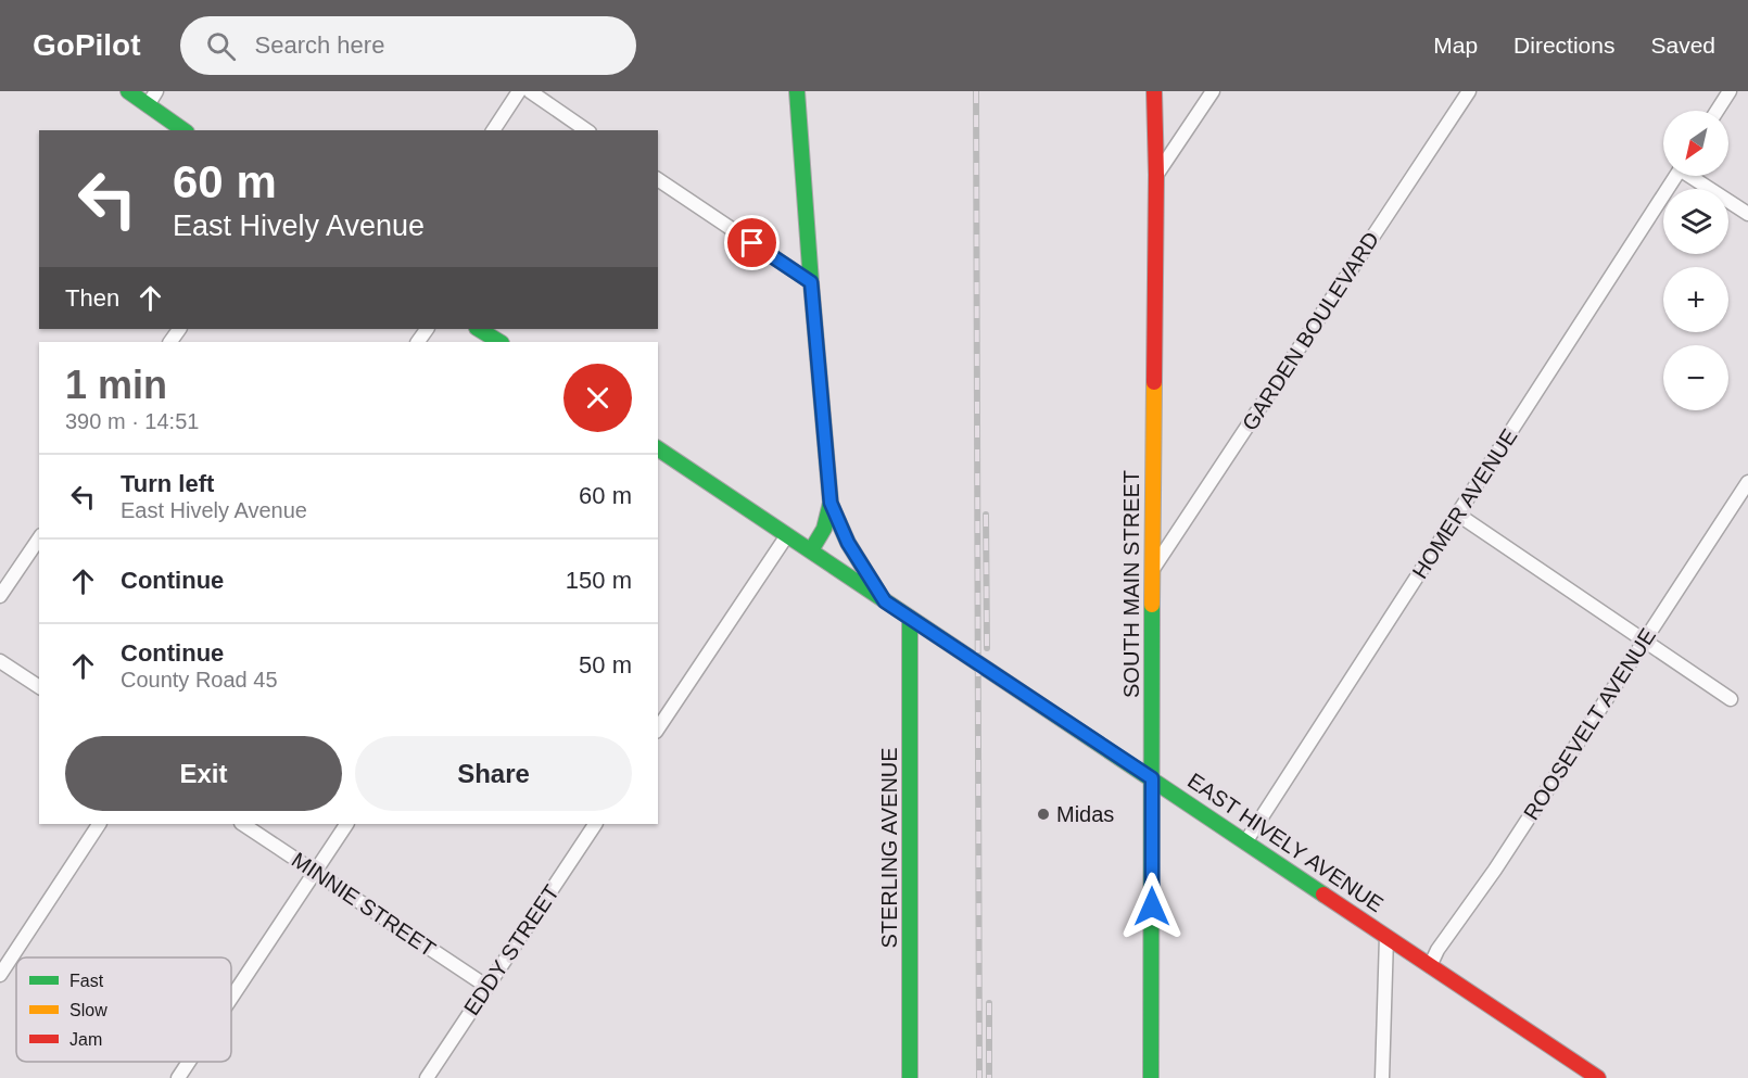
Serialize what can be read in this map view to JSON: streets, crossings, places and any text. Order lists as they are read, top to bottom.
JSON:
{
  "streets": {
    "street": [
      "GARDEN BOULEVARD",
      "HOMER AVENUE",
      "SOUTH MAIN STREET",
      "ROOSEVELT AVENUE",
      "EAST HIVELY AVENUE",
      "STERLING AVENUE",
      "MINNIE STREET",
      "EDDY STREET"
    ]
  },
  "crossings": [
    ["GARDEN BOULEVARD", "SOUTH MAIN STREET"],
    ["HOMER AVENUE", "EAST HIVELY AVENUE"],
    ["SOUTH MAIN STREET", "EAST HIVELY AVENUE"],
    ["ROOSEVELT AVENUE", "EAST HIVELY AVENUE"],
    ["EAST HIVELY AVENUE", "STERLING AVENUE"],
    ["MINNIE STREET", "EDDY STREET"]
  ],
  "places": ["Midas"],
  "legend": ["Fast", "Slow", "Jam"],
  "north": "bottom left",
  "page": {
    "header": "GoPilot",
    "search": "Search here",
    "nav": ["Map", "Directions", "Saved"],
    "map_buttons": ["+", "−"],
    "turn": ["60 m", "East Hively Avenue"],
    "then": "Then",
    "heading": ["1 min", "390 m · 14:51"],
    "list": [
      {
        "name": "Turn left",
        "note": "East Hively Avenue",
        "value": "60 m"
      },
      {
        "name": "Continue",
        "value": "150 m"
      },
      {
        "name": "Continue",
        "note": "County Road 45",
        "value": "50 m"
      }
    ],
    "buttons": ["Exit", "Share"]
  }
}
